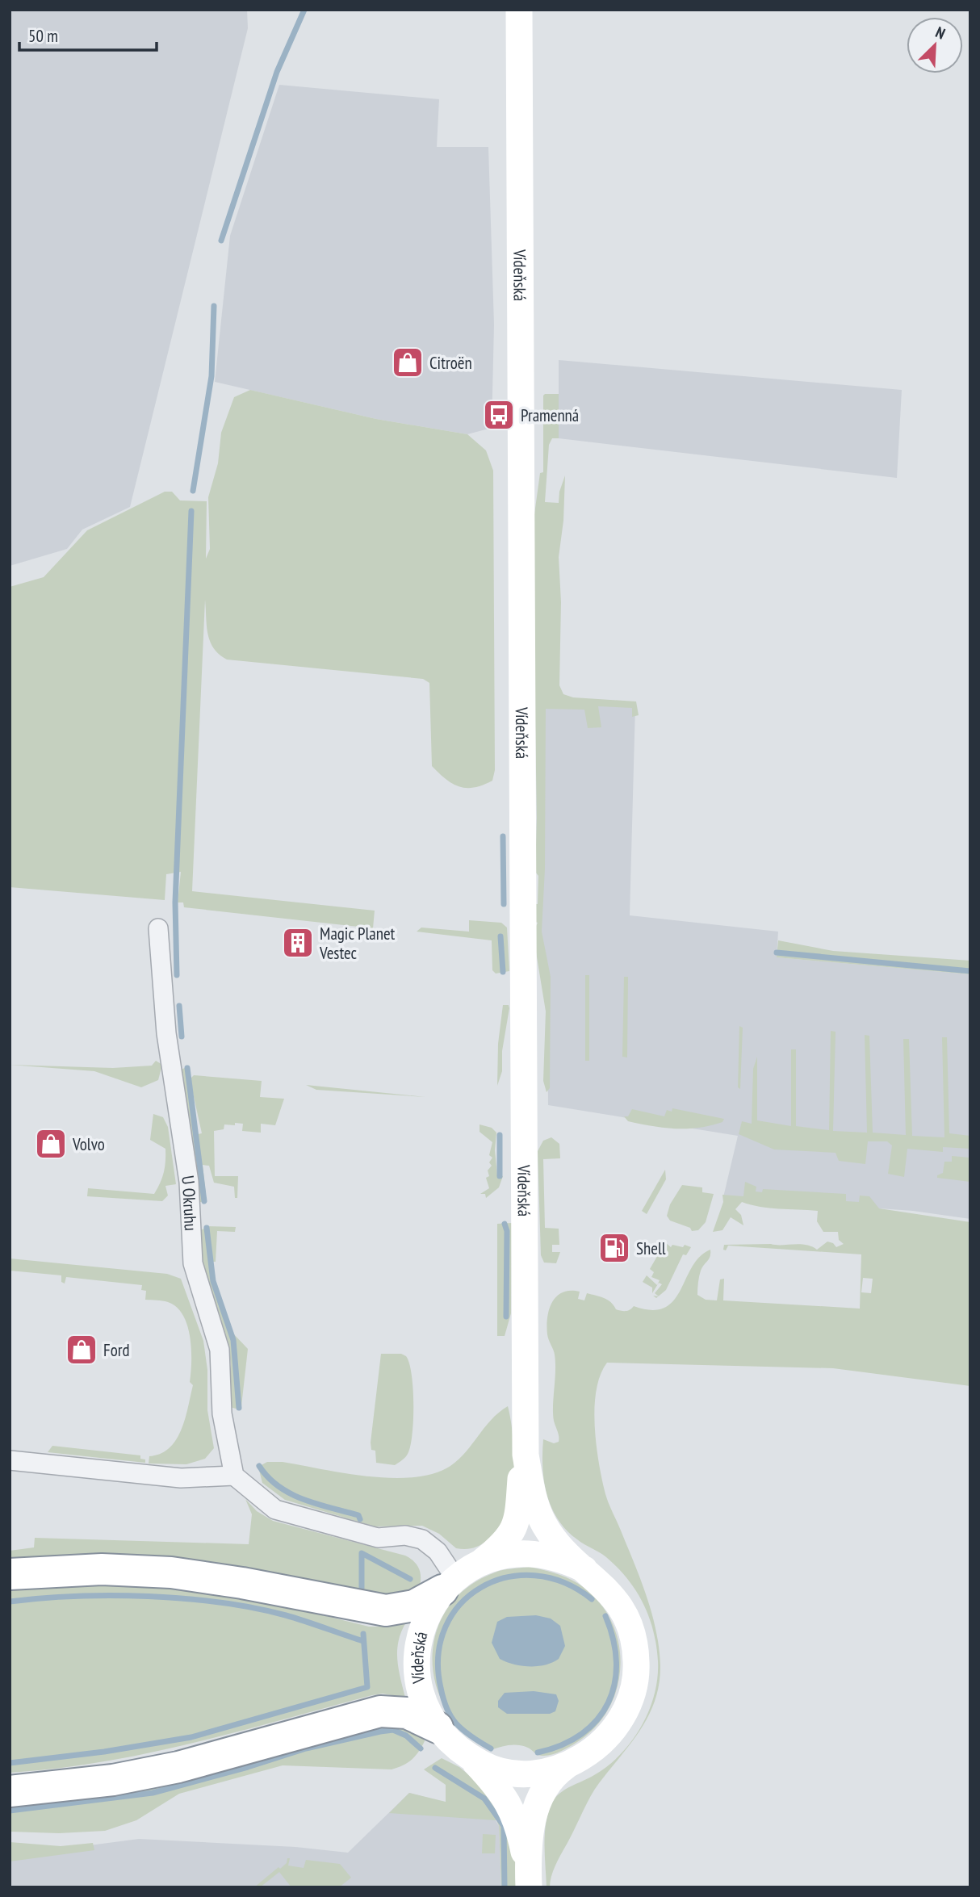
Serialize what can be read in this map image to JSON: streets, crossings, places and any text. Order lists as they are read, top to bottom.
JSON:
{
  "streets": {
    "main road": ["Vídeňská"],
    "street": ["U Okruhu"]
  },
  "places": {
    "shop": ["Citroën", "Volvo", "Ford"],
    "bus stop": ["Pramenná"],
    "building": ["Magic Planet Vestec"],
    "fuel station": ["Shell"]
  },
  "scale_bar": "50 m",
  "north": "top right"
}
